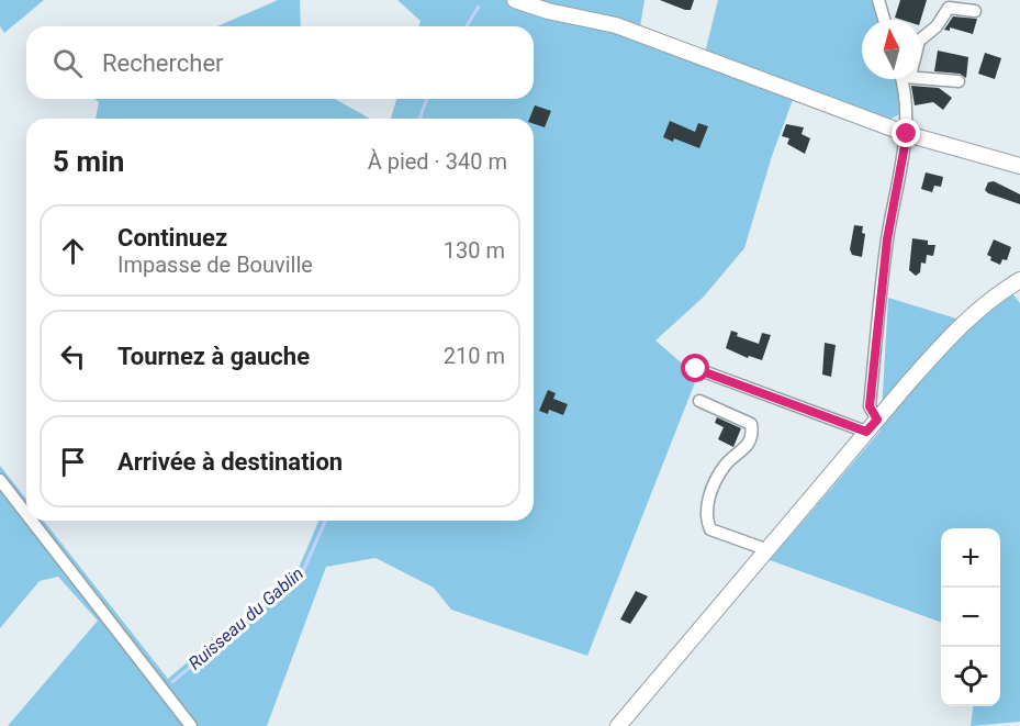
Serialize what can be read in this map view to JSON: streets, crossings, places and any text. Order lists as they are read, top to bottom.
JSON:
{
  "water": ["Ruisseau du Gablin"],
  "north": "top",
  "page": {
    "search": "Rechercher",
    "heading": ["5 min", "À pied · 340 m"],
    "list": [
      ["Continuez", "Impasse de Bouville", "130 m"],
      ["Tournez à gauche", "210 m"],
      "Arrivée à destination"
    ],
    "map_buttons": ["+", "−"]
  }
}
